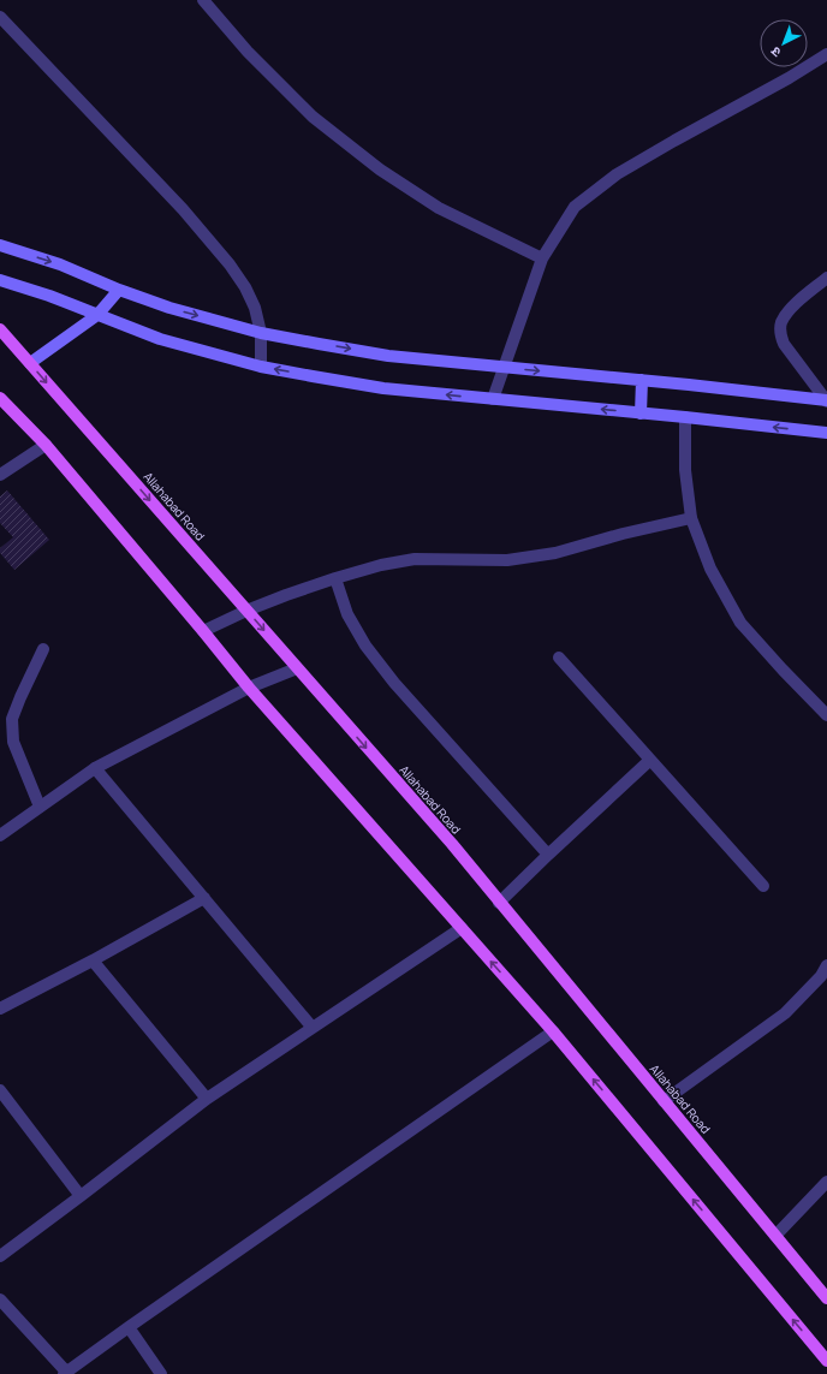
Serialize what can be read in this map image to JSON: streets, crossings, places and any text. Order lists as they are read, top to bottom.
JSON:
{
  "streets": {
    "main road": ["Allahabad Road"]
  },
  "north": "bottom left"
}
